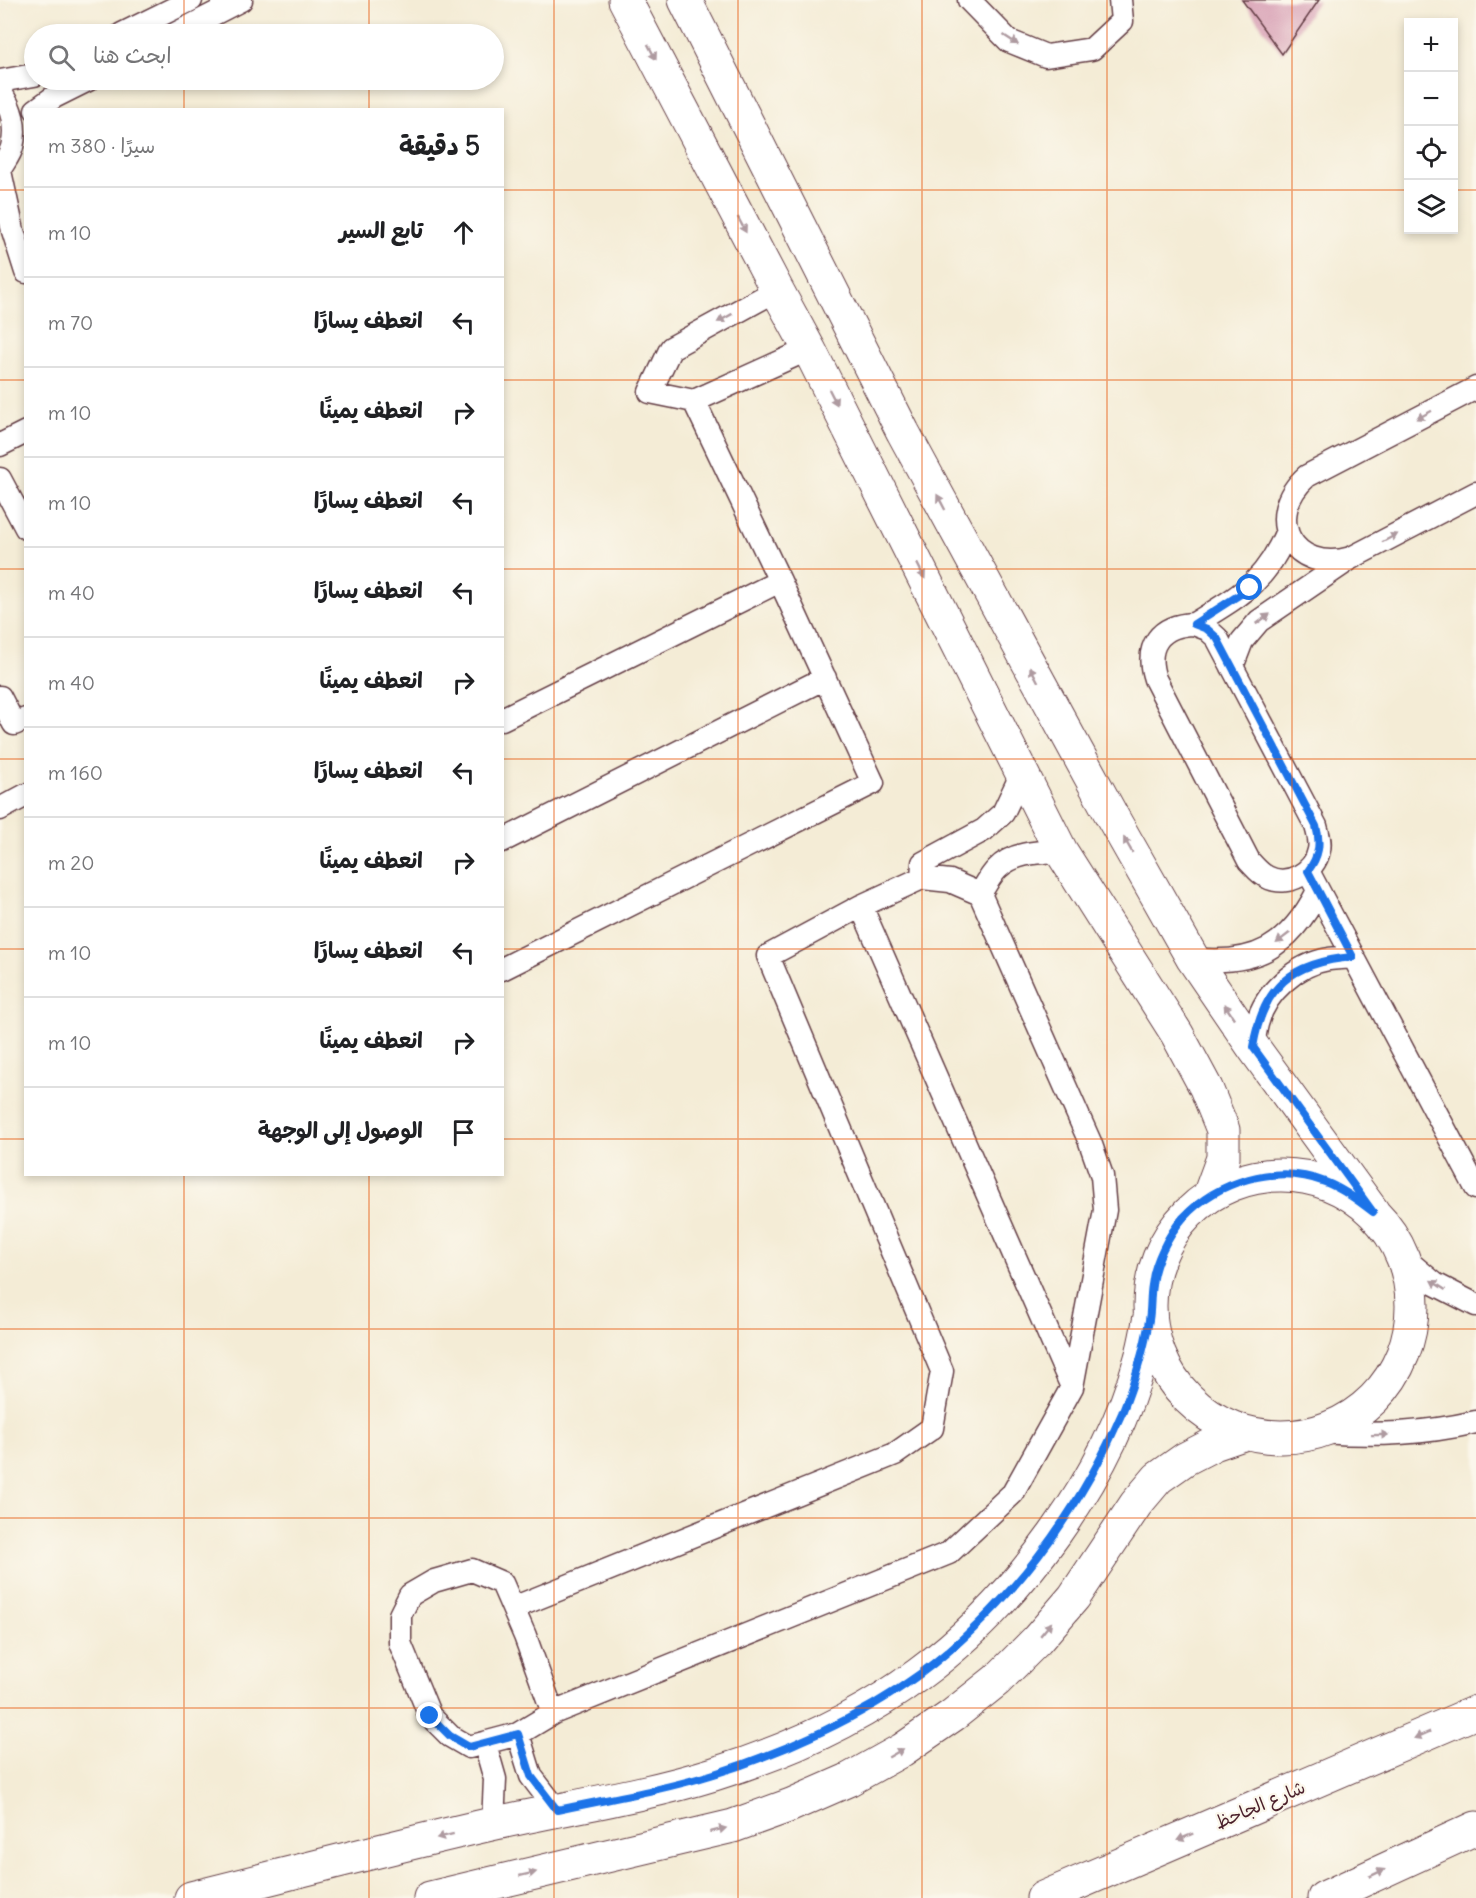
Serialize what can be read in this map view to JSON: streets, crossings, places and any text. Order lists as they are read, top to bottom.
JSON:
{
  "streets": {
    "street": ["شارع الجاحظ"]
  },
  "page": {
    "map_buttons": ["+", "−"],
    "search": "ابحث هنا",
    "heading": ["5 دقيقة", "سيرًا · 380 m"],
    "list": [
      ["تابع السير", "10 m"],
      ["انعطف يسارًا", "70 m"],
      ["انعطف يمينًا", "10 m"],
      ["انعطف يسارًا", "10 m"],
      ["انعطف يسارًا", "40 m"],
      ["انعطف يمينًا", "40 m"],
      ["انعطف يسارًا", "160 m"],
      ["انعطف يمينًا", "20 m"],
      ["انعطف يسارًا", "10 m"],
      ["انعطف يمينًا", "10 m"],
      "الوصول إلى الوجهة"
    ]
  }
}
